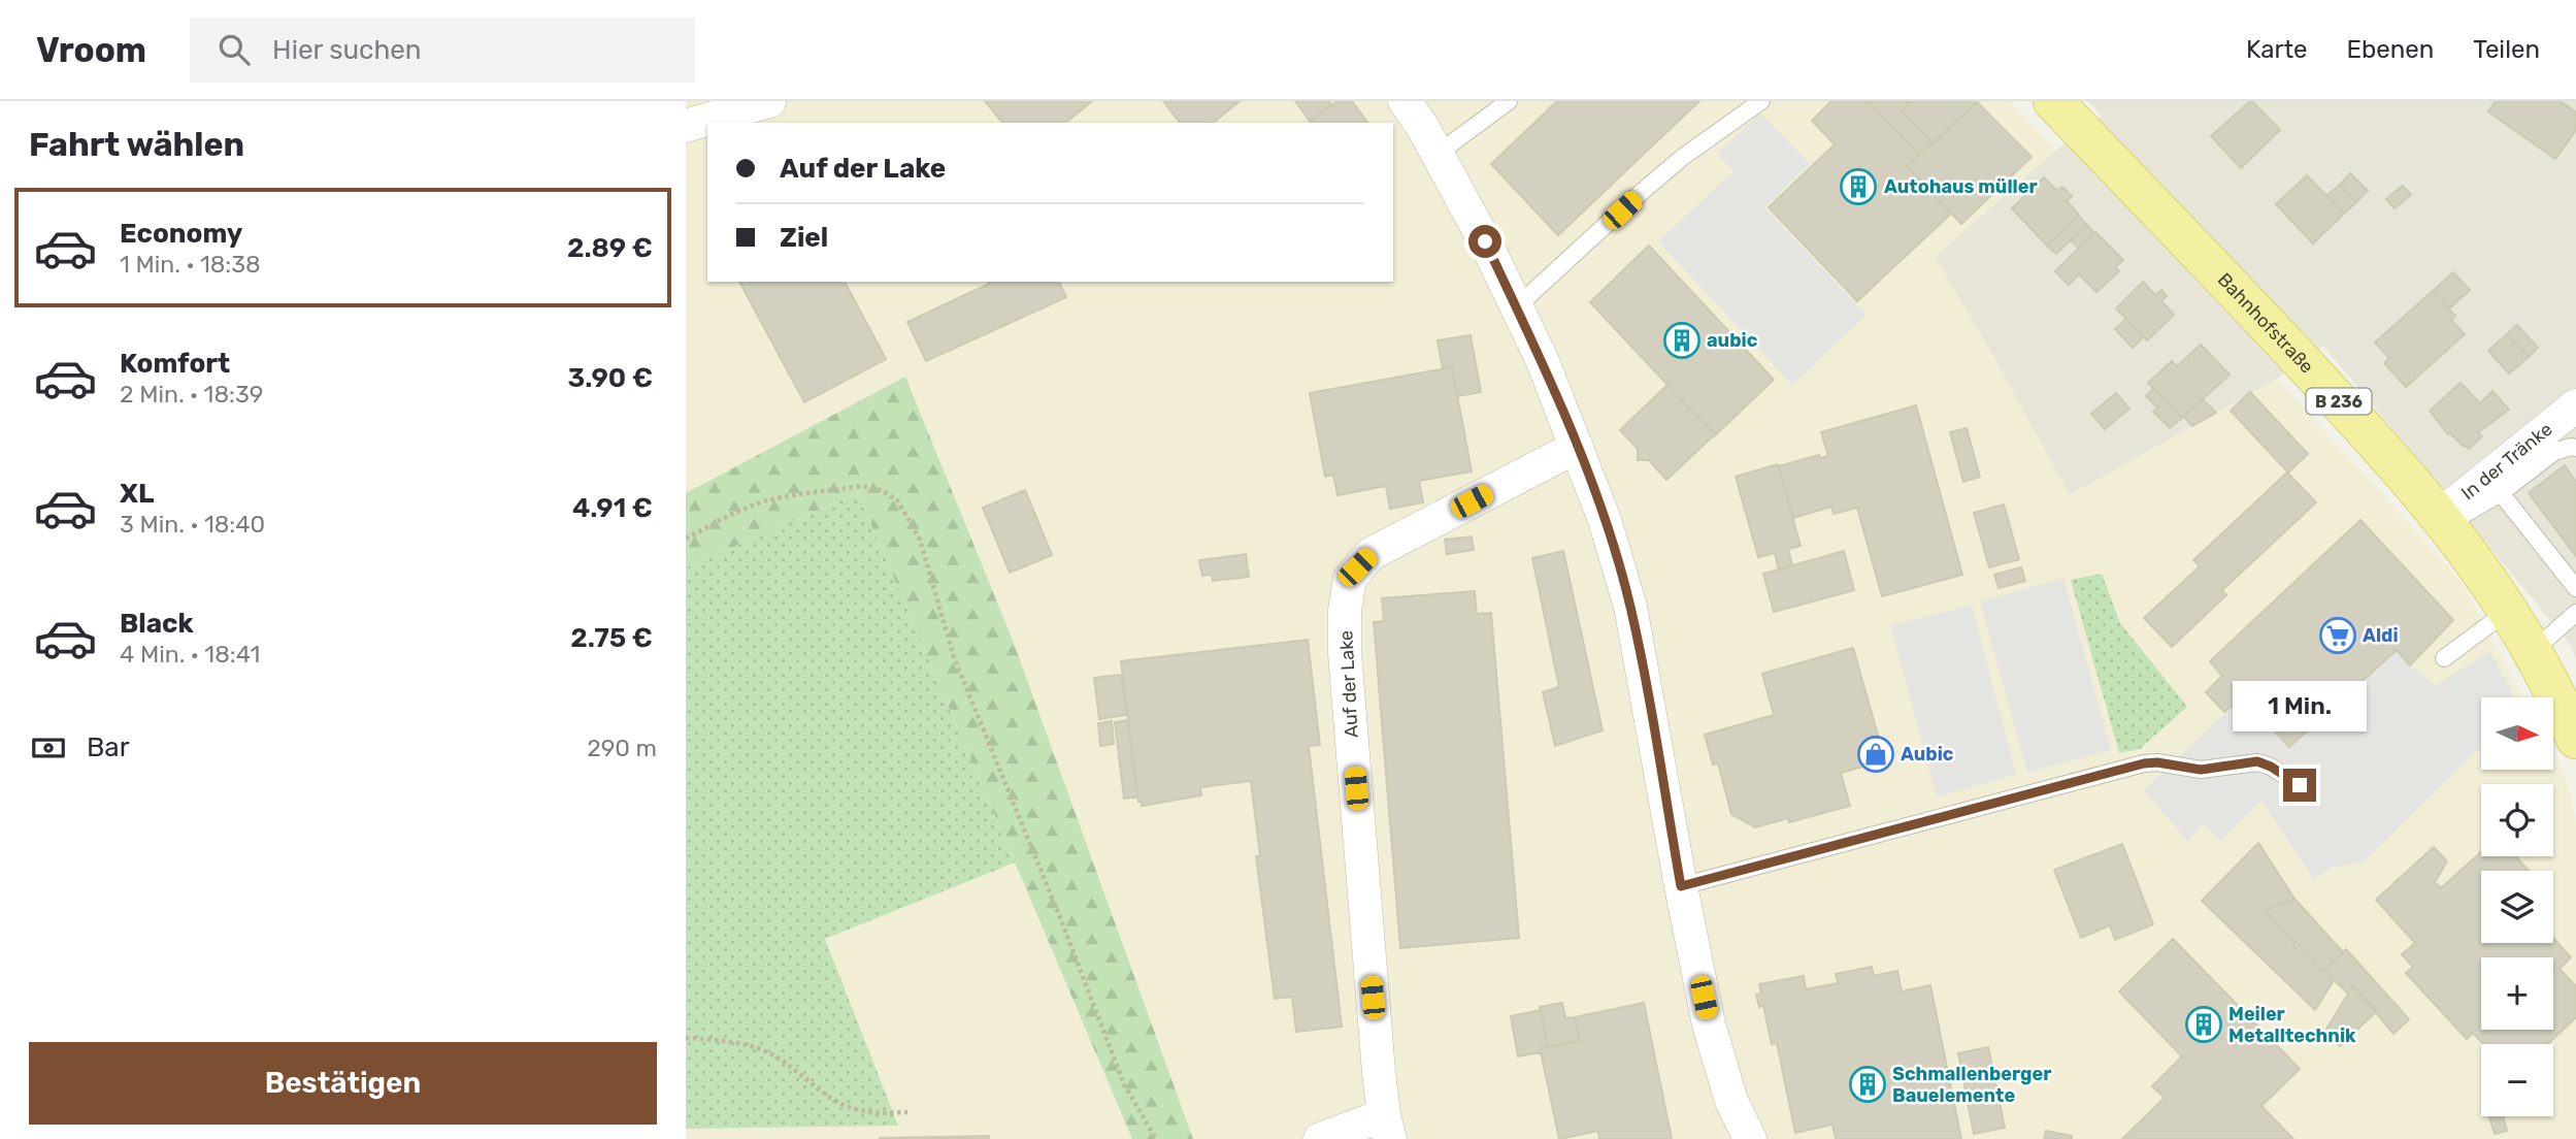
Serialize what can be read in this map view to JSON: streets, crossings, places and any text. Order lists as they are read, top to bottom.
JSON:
{
  "streets": {
    "main road": ["Bahnhofstraße", "B 236"],
    "street": ["In der Tränke", "Auf der Lake"]
  },
  "crossings": [
    ["Bahnhofstraße", "In der Tränke"]
  ],
  "places": {
    "building": [
      "Autohaus müller",
      "aubic",
      "Meiler Metalltechnik",
      "Schmallenberger Bauelemente"
    ],
    "supermarket": ["Aldi"],
    "shop": ["Aubic"]
  },
  "north": "right",
  "page": {
    "header": "Vroom",
    "search": "Hier suchen",
    "nav": ["Karte", "Ebenen", "Teilen"],
    "heading": "Fahrt wählen",
    "banner": ["Auf der Lake", "Ziel"],
    "list": [
      {
        "name": "Economy",
        "note": "1 Min. · 18:38",
        "value": "2.89 €"
      },
      {
        "name": "Komfort",
        "note": "2 Min. · 18:39",
        "value": "3.90 €"
      },
      {
        "name": "XL",
        "note": "3 Min. · 18:40",
        "value": "4.91 €"
      },
      {
        "name": "Black",
        "note": "4 Min. · 18:41",
        "value": "2.75 €"
      }
    ],
    "bubble": "1 Min.",
    "map_buttons": ["+", "−"],
    "pay": ["Bar", "290 m"],
    "buttons": "Bestätigen"
  }
}
